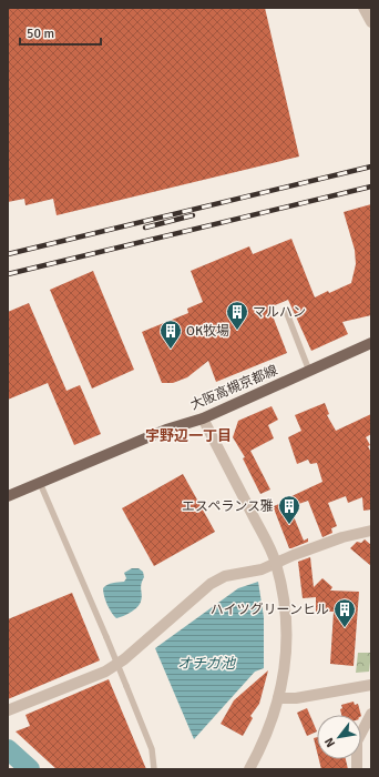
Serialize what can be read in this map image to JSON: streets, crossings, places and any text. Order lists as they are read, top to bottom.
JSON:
{
  "streets": {
    "main road": ["大阪高槻京都線"]
  },
  "districts": ["宇野辺一丁目"],
  "water": ["オチガ池"],
  "places": {
    "building": [
      "マルハン",
      "OK牧場",
      "エスペランス雅",
      "ハイツグリーンヒル"
    ]
  },
  "scale_bar": "50 m",
  "north": "bottom left"
}
